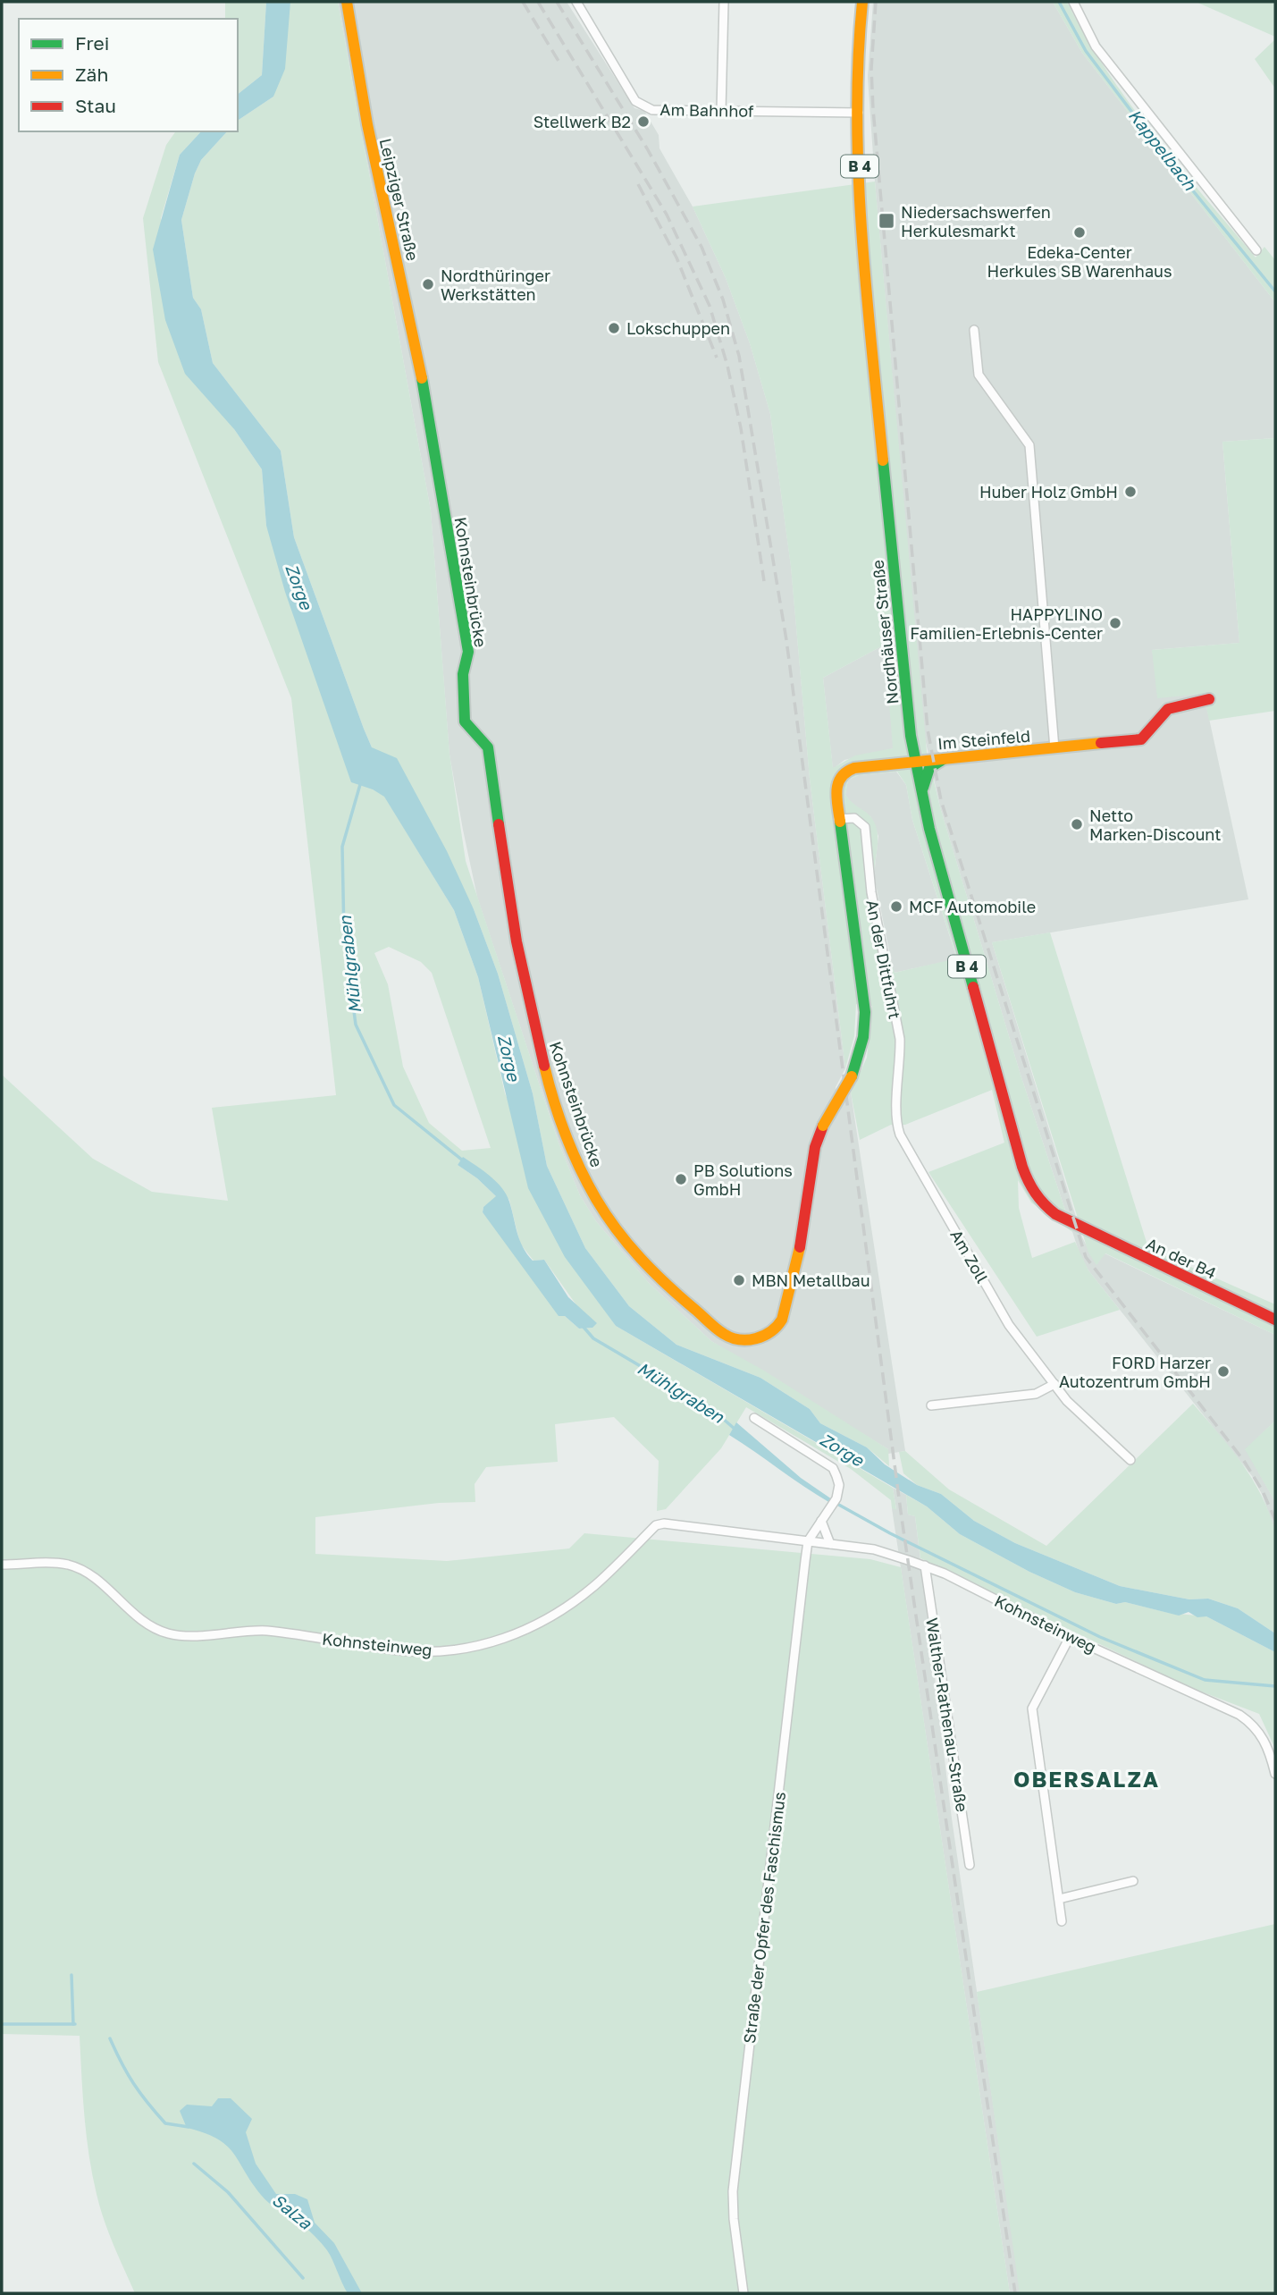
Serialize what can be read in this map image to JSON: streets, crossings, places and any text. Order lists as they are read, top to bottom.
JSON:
{
  "streets": {
    "street": [
      "Am Bahnhof",
      "B 4",
      "Leipziger Straße",
      "Kohnsteinbrücke",
      "Nordhäuser Straße",
      "Im Steinfeld",
      "An der Dittfuhrt",
      "Am Zoll",
      "An der B4",
      "Kohnsteinweg",
      "Walther-Rathenau-Straße",
      "Straße der Opfer des Faschismus"
    ]
  },
  "crossings": [
    ["Am Bahnhof", "Nordhäuser Straße"],
    ["Leipziger Straße", "Kohnsteinbrücke"],
    ["Kohnsteinbrücke", "Nordhäuser Straße"],
    ["Kohnsteinbrücke", "Im Steinfeld"],
    ["Kohnsteinbrücke", "An der Dittfuhrt"],
    ["Nordhäuser Straße", "Im Steinfeld"],
    ["Nordhäuser Straße", "An der B4"],
    ["An der Dittfuhrt", "Am Zoll"],
    ["Kohnsteinweg", "Walther-Rathenau-Straße"],
    ["Kohnsteinweg", "Straße der Opfer des Faschismus"]
  ],
  "districts": ["OBERSALZA"],
  "water": [
    "Kappelbach",
    "Zorge",
    "Mühlgraben",
    "Salza"
  ],
  "places": {
    "other": [
      "Stellwerk B2",
      "Edeka-Center Herkules SB Warenhaus",
      "Nordthüringer Werkstätten",
      "Lokschuppen",
      "Huber Holz GmbH",
      "HAPPYLINO Familien-Erlebnis-Center",
      "Netto Marken-Discount",
      "MCF Automobile",
      "PB Solutions GmbH",
      "MBN Metallbau",
      "FORD Harzer Autozentrum GmbH"
    ],
    "transit": ["Niedersachswerfen Herkulesmarkt"]
  },
  "legend": ["Frei", "Zäh", "Stau"]
}
